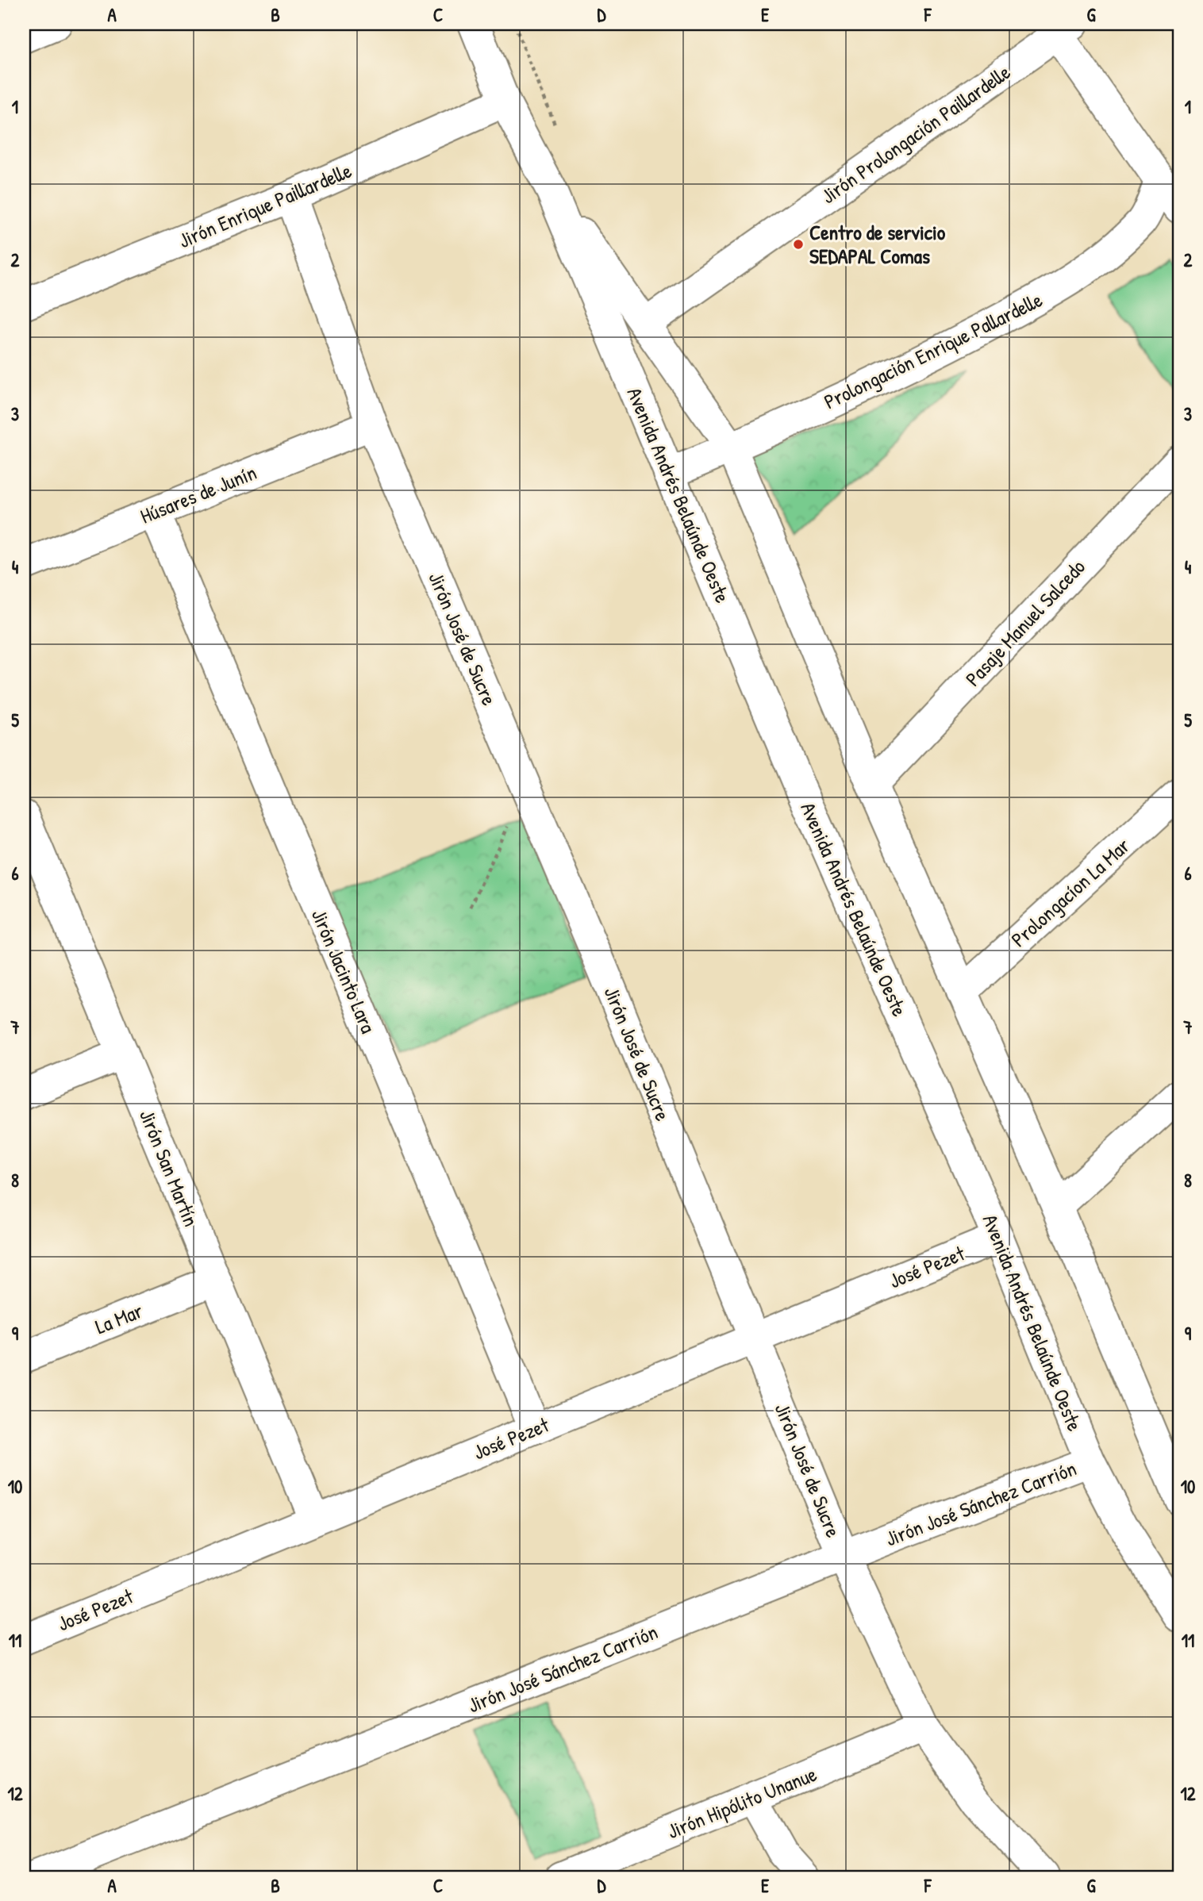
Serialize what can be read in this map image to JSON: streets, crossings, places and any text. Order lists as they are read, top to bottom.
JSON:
{
  "streets": {
    "street": [
      "Jirón Prolongación Paillardelle",
      "Jirón Enrique Paillardelle",
      "Prolongación Enrique Pallardelle",
      "Húsares de Junín",
      "Avenida Andrés Belaúnde Oeste",
      "Pasaje Manuel Salcedo",
      "Jirón José de Sucre",
      "Prolongacíon La Mar",
      "Jirón Jacinto Lara",
      "Jirón San Martín",
      "José Pezet",
      "La Mar",
      "Jirón José Sánchez Carrión",
      "Jirón Hipólito Unanue"
    ]
  },
  "crossings": [
    ["Jirón Prolongación Paillardelle", "Avenida Andrés Belaúnde Oeste"],
    ["Jirón Enrique Paillardelle", "Avenida Andrés Belaúnde Oeste"],
    ["Jirón Enrique Paillardelle", "Jirón José de Sucre"],
    ["Prolongación Enrique Pallardelle", "Avenida Andrés Belaúnde Oeste"],
    ["Húsares de Junín", "Jirón José de Sucre"],
    ["Húsares de Junín", "Jirón Jacinto Lara"],
    ["Avenida Andrés Belaúnde Oeste", "Pasaje Manuel Salcedo"],
    ["Avenida Andrés Belaúnde Oeste", "Prolongacíon La Mar"],
    ["Avenida Andrés Belaúnde Oeste", "José Pezet"],
    ["Avenida Andrés Belaúnde Oeste", "Jirón José Sánchez Carrión"],
    ["Jirón José de Sucre", "José Pezet"],
    ["Jirón José de Sucre", "Jirón José Sánchez Carrión"],
    ["Jirón José de Sucre", "Jirón Hipólito Unanue"],
    ["Jirón Jacinto Lara", "José Pezet"],
    ["Jirón San Martín", "José Pezet"],
    ["Jirón San Martín", "La Mar"]
  ],
  "places": ["Centro de servicio SEDAPAL Comas"],
  "grid": {
    "columns": [
      "A",
      "B",
      "C",
      "D",
      "E",
      "F",
      "G"
    ],
    "rows": [
      "1",
      "2",
      "3",
      "4",
      "5",
      "6",
      "7",
      "8",
      "9",
      "10",
      "11",
      "12"
    ]
  }
}
